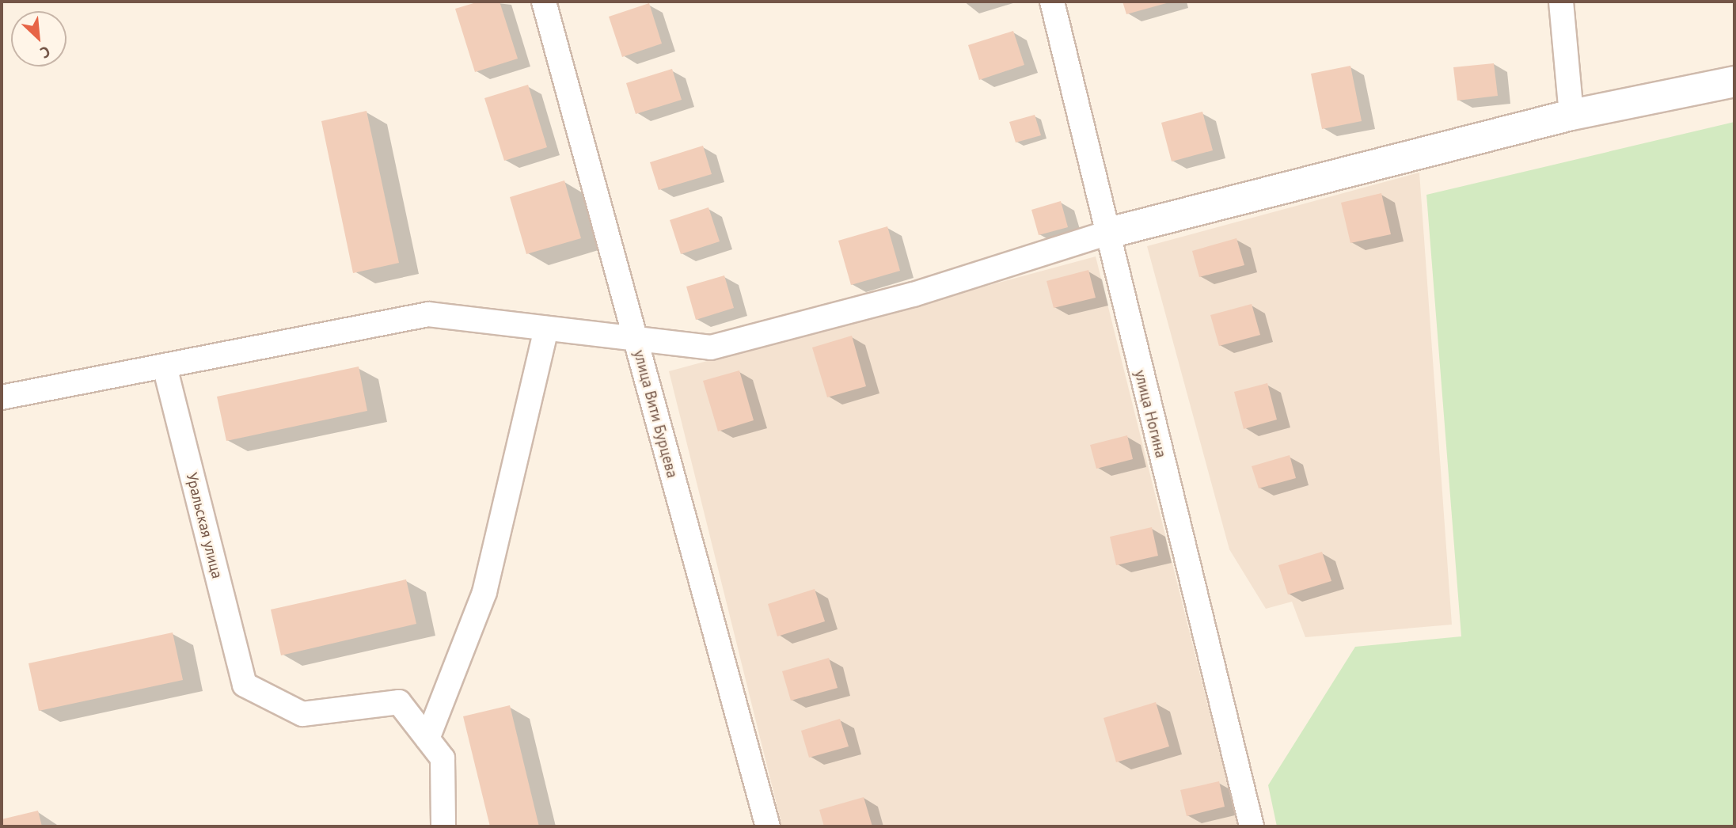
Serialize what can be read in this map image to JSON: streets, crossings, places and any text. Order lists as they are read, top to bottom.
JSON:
{
  "streets": {
    "street": ["улица Вити Бурцева", "улица Ногина", "Уральская улица"]
  },
  "north": "bottom right"
}
